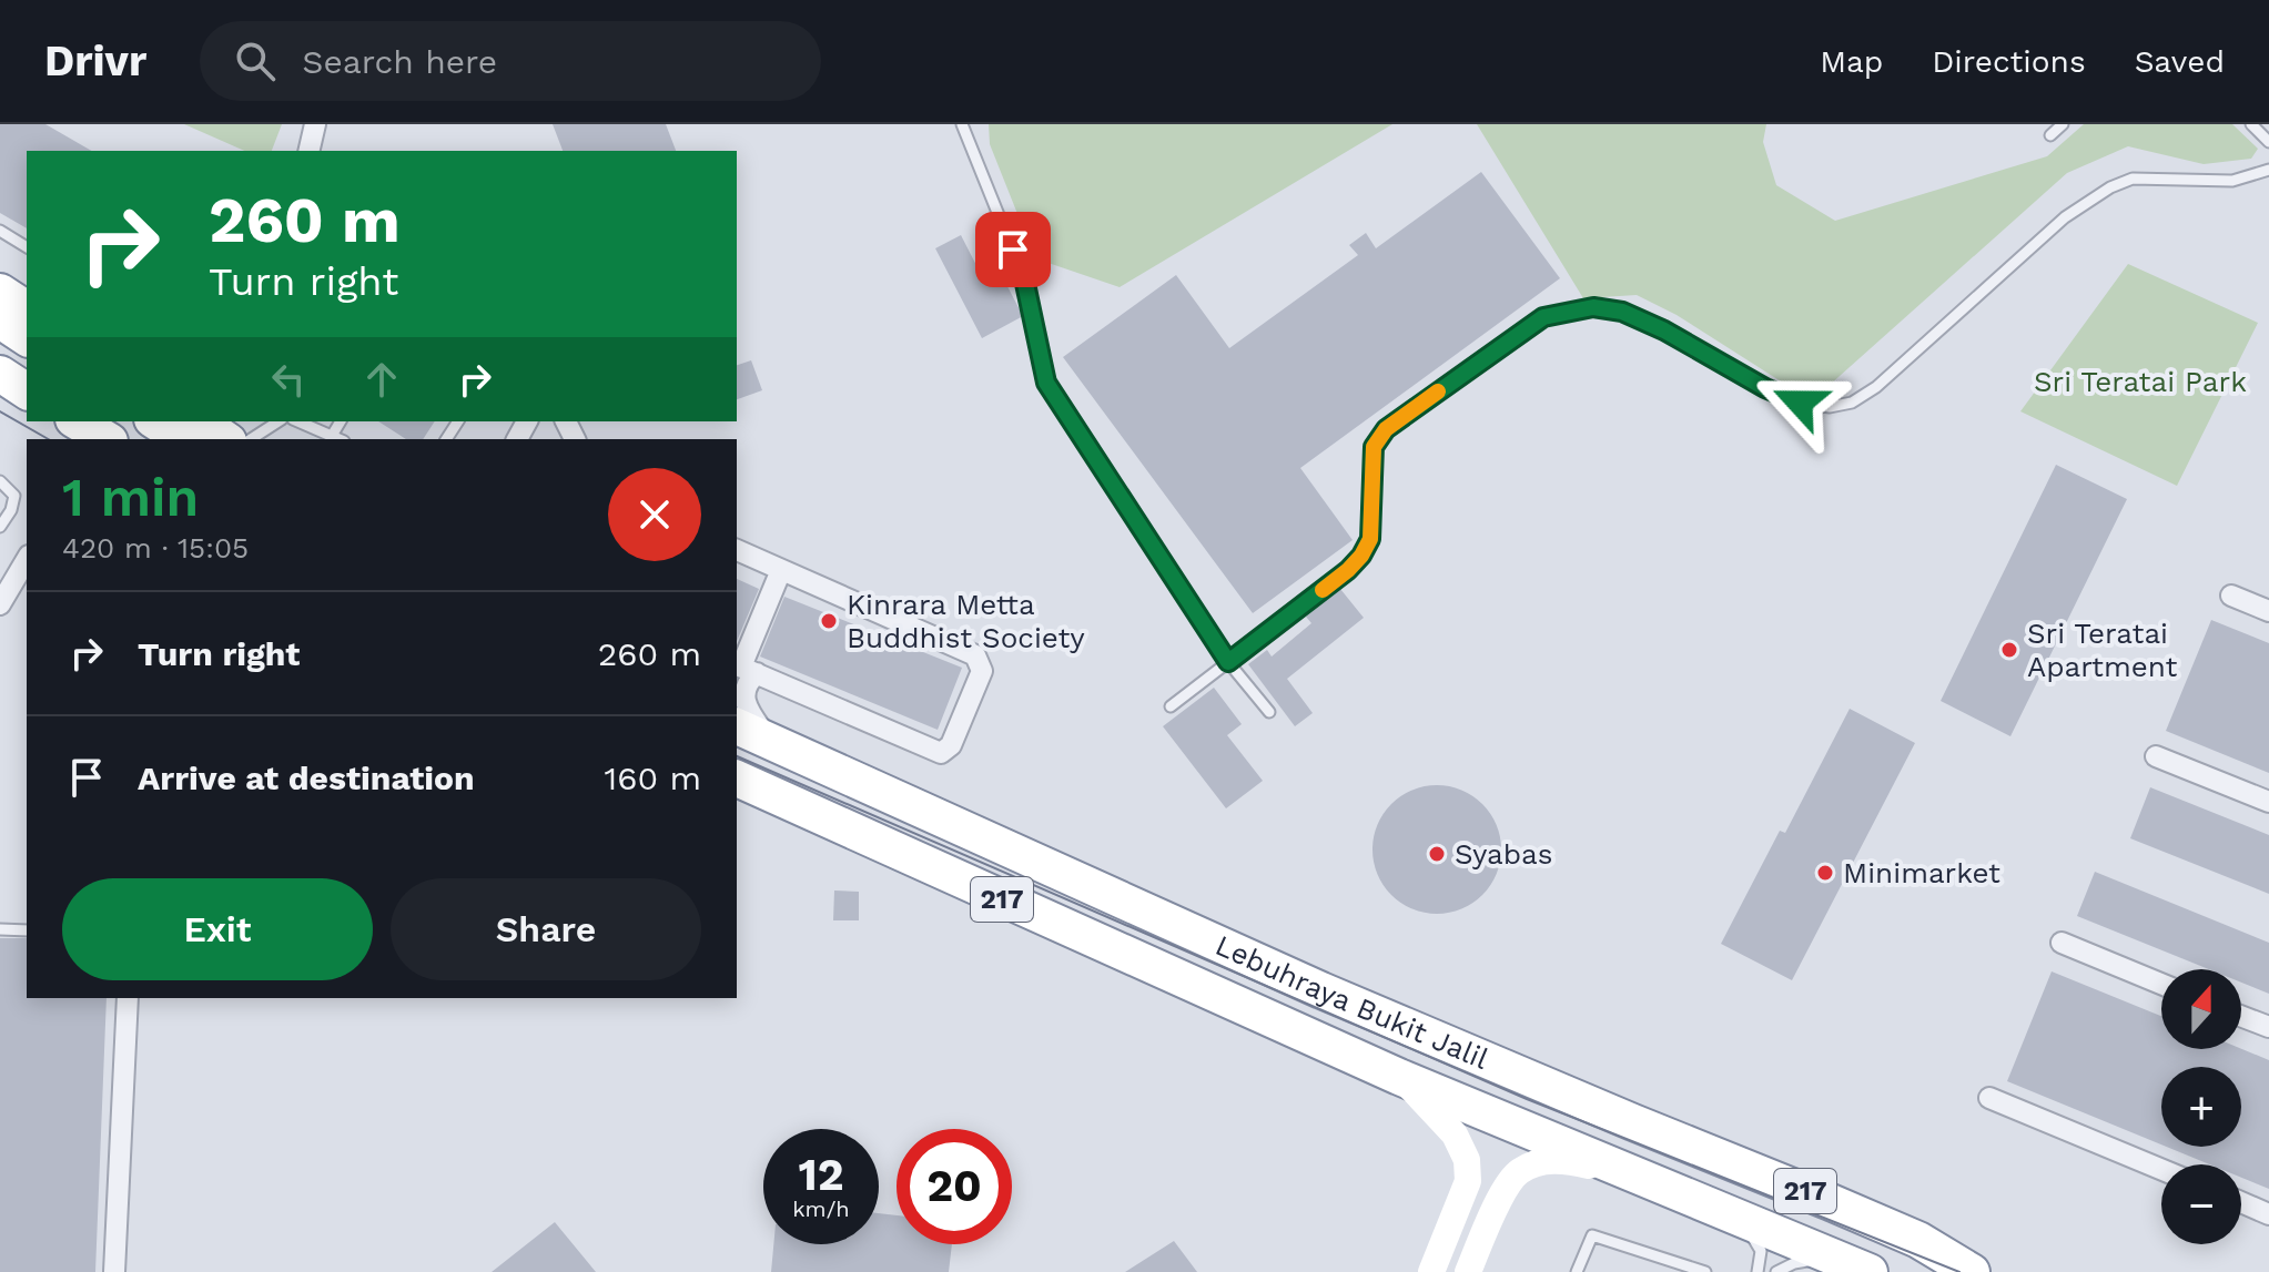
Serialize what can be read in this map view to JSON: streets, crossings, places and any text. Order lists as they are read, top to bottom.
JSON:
{
  "streets": {
    "highway": ["217", "Lebuhraya Bukit Jalil"]
  },
  "parks": ["Sri Teratai Park"],
  "places": [
    "Kinrara Metta Buddhist Society",
    "Sri Teratai Apartment",
    "Syabas",
    "Minimarket"
  ],
  "north": "top",
  "page": {
    "header": "Drivr",
    "search": "Search here",
    "nav": ["Map", "Directions", "Saved"],
    "turn": ["260 m", "Turn right"],
    "heading": ["1 min", "420 m · 15:05"],
    "list": [
      {
        "name": "Turn right",
        "value": "260 m"
      },
      {
        "name": "Arrive at destination",
        "value": "160 m"
      }
    ],
    "buttons": ["Exit", "Share"],
    "map_buttons": ["+", "−"],
    "speed": "12 km/h",
    "limit": "20"
  }
}
